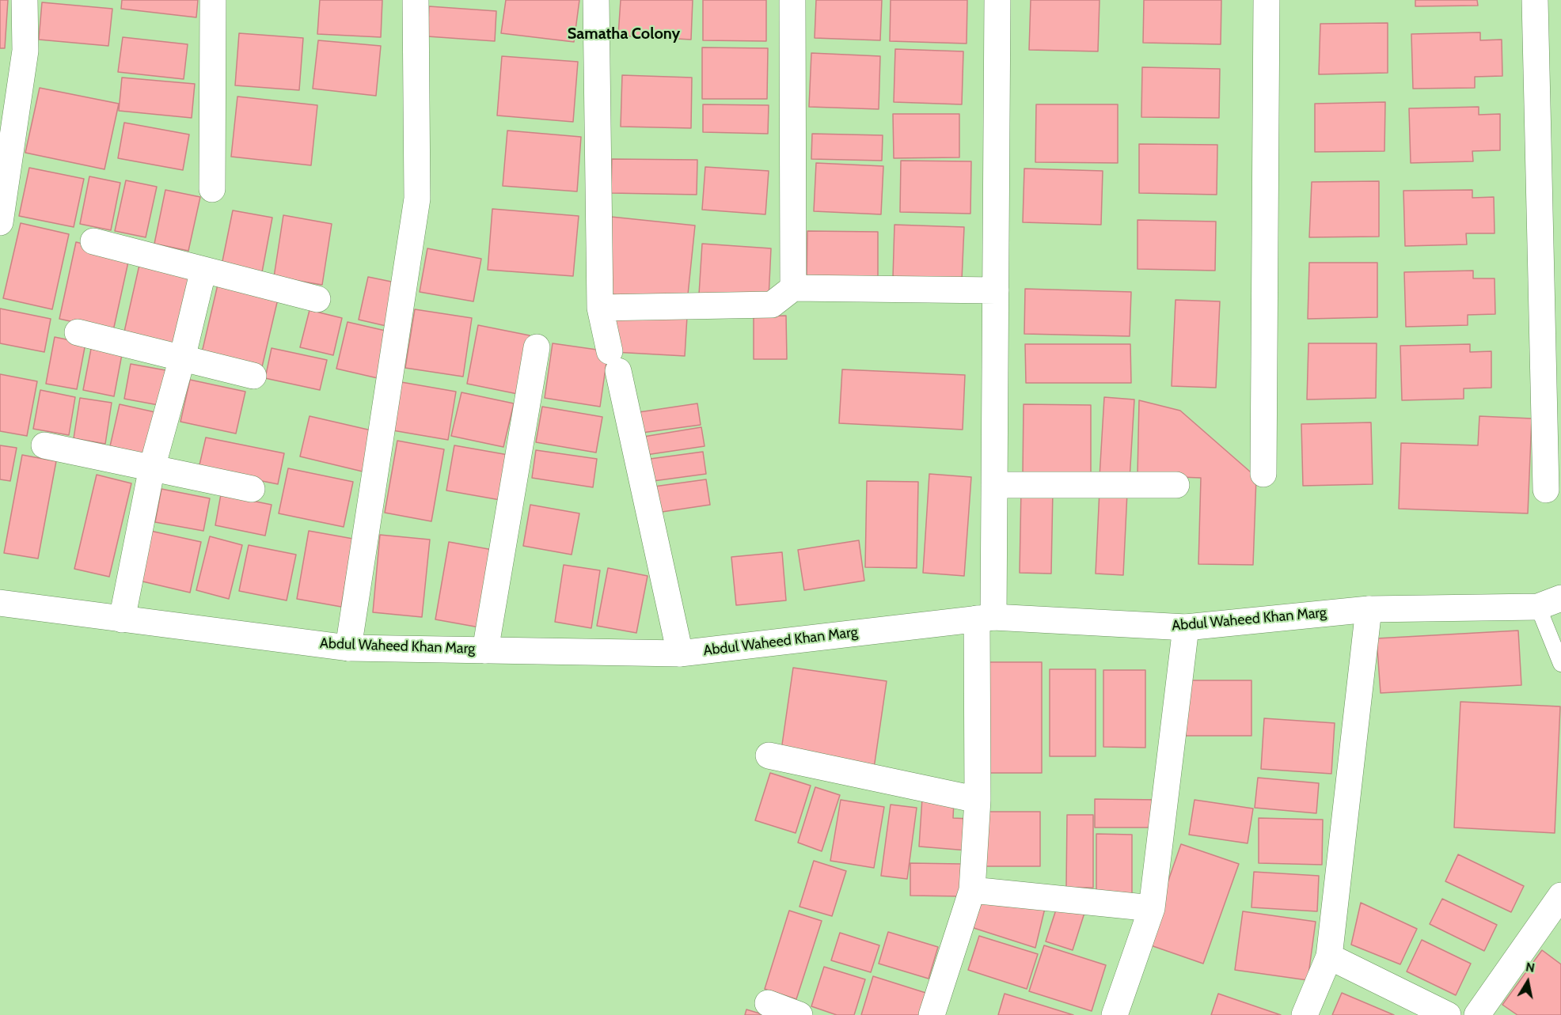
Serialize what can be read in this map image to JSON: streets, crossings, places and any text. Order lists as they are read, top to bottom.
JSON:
{
  "streets": {
    "street": ["Abdul Waheed Khan Marg"]
  },
  "districts": ["Samatha Colony"],
  "north": "top"
}
